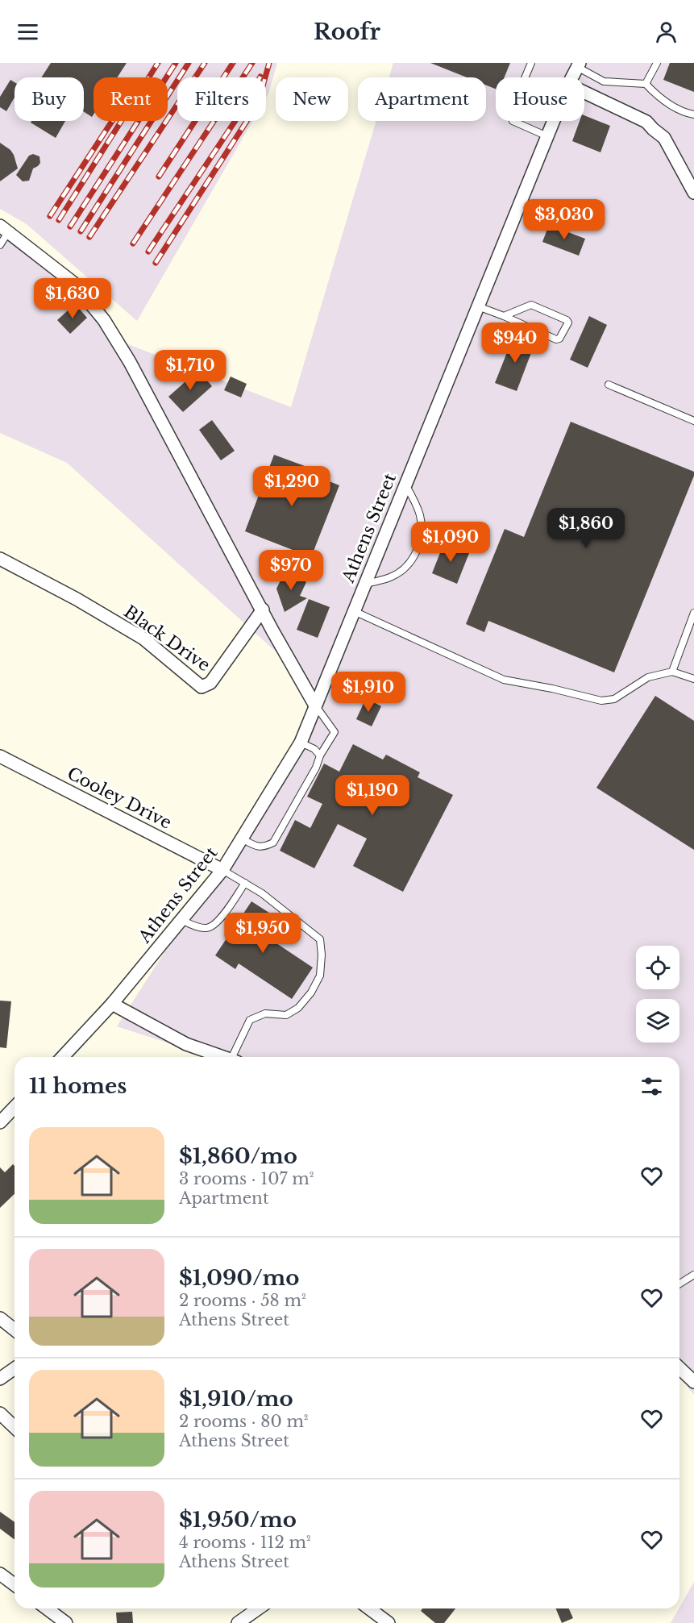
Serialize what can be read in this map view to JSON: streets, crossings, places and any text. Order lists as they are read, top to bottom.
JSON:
{
  "streets": {
    "street": ["Athens Street", "Black Drive", "Cooley Drive"]
  },
  "crossings": [
    ["Athens Street", "Cooley Drive"]
  ],
  "page": {
    "header": "Roofr",
    "chip": [
      "Buy",
      "Rent",
      "Filters",
      "New",
      "Apartment",
      "House"
    ],
    "price": [
      "$3,030",
      "$1,630",
      "$940",
      "$1,710",
      "$1,290",
      "$1,860",
      "$1,090",
      "$970",
      "$1,910",
      "$1,190",
      "$1,950"
    ],
    "heading": "11 homes",
    "list": [
      {
        "name": "$1,860/mo",
        "note": "3 rooms · 107 m² · Apartment"
      },
      {
        "name": "$1,090/mo",
        "note": "2 rooms · 58 m² · Athens Street"
      },
      {
        "name": "$1,910/mo",
        "note": "2 rooms · 80 m² · Athens Street"
      },
      {
        "name": "$1,950/mo",
        "note": "4 rooms · 112 m² · Athens Street"
      }
    ]
  }
}
